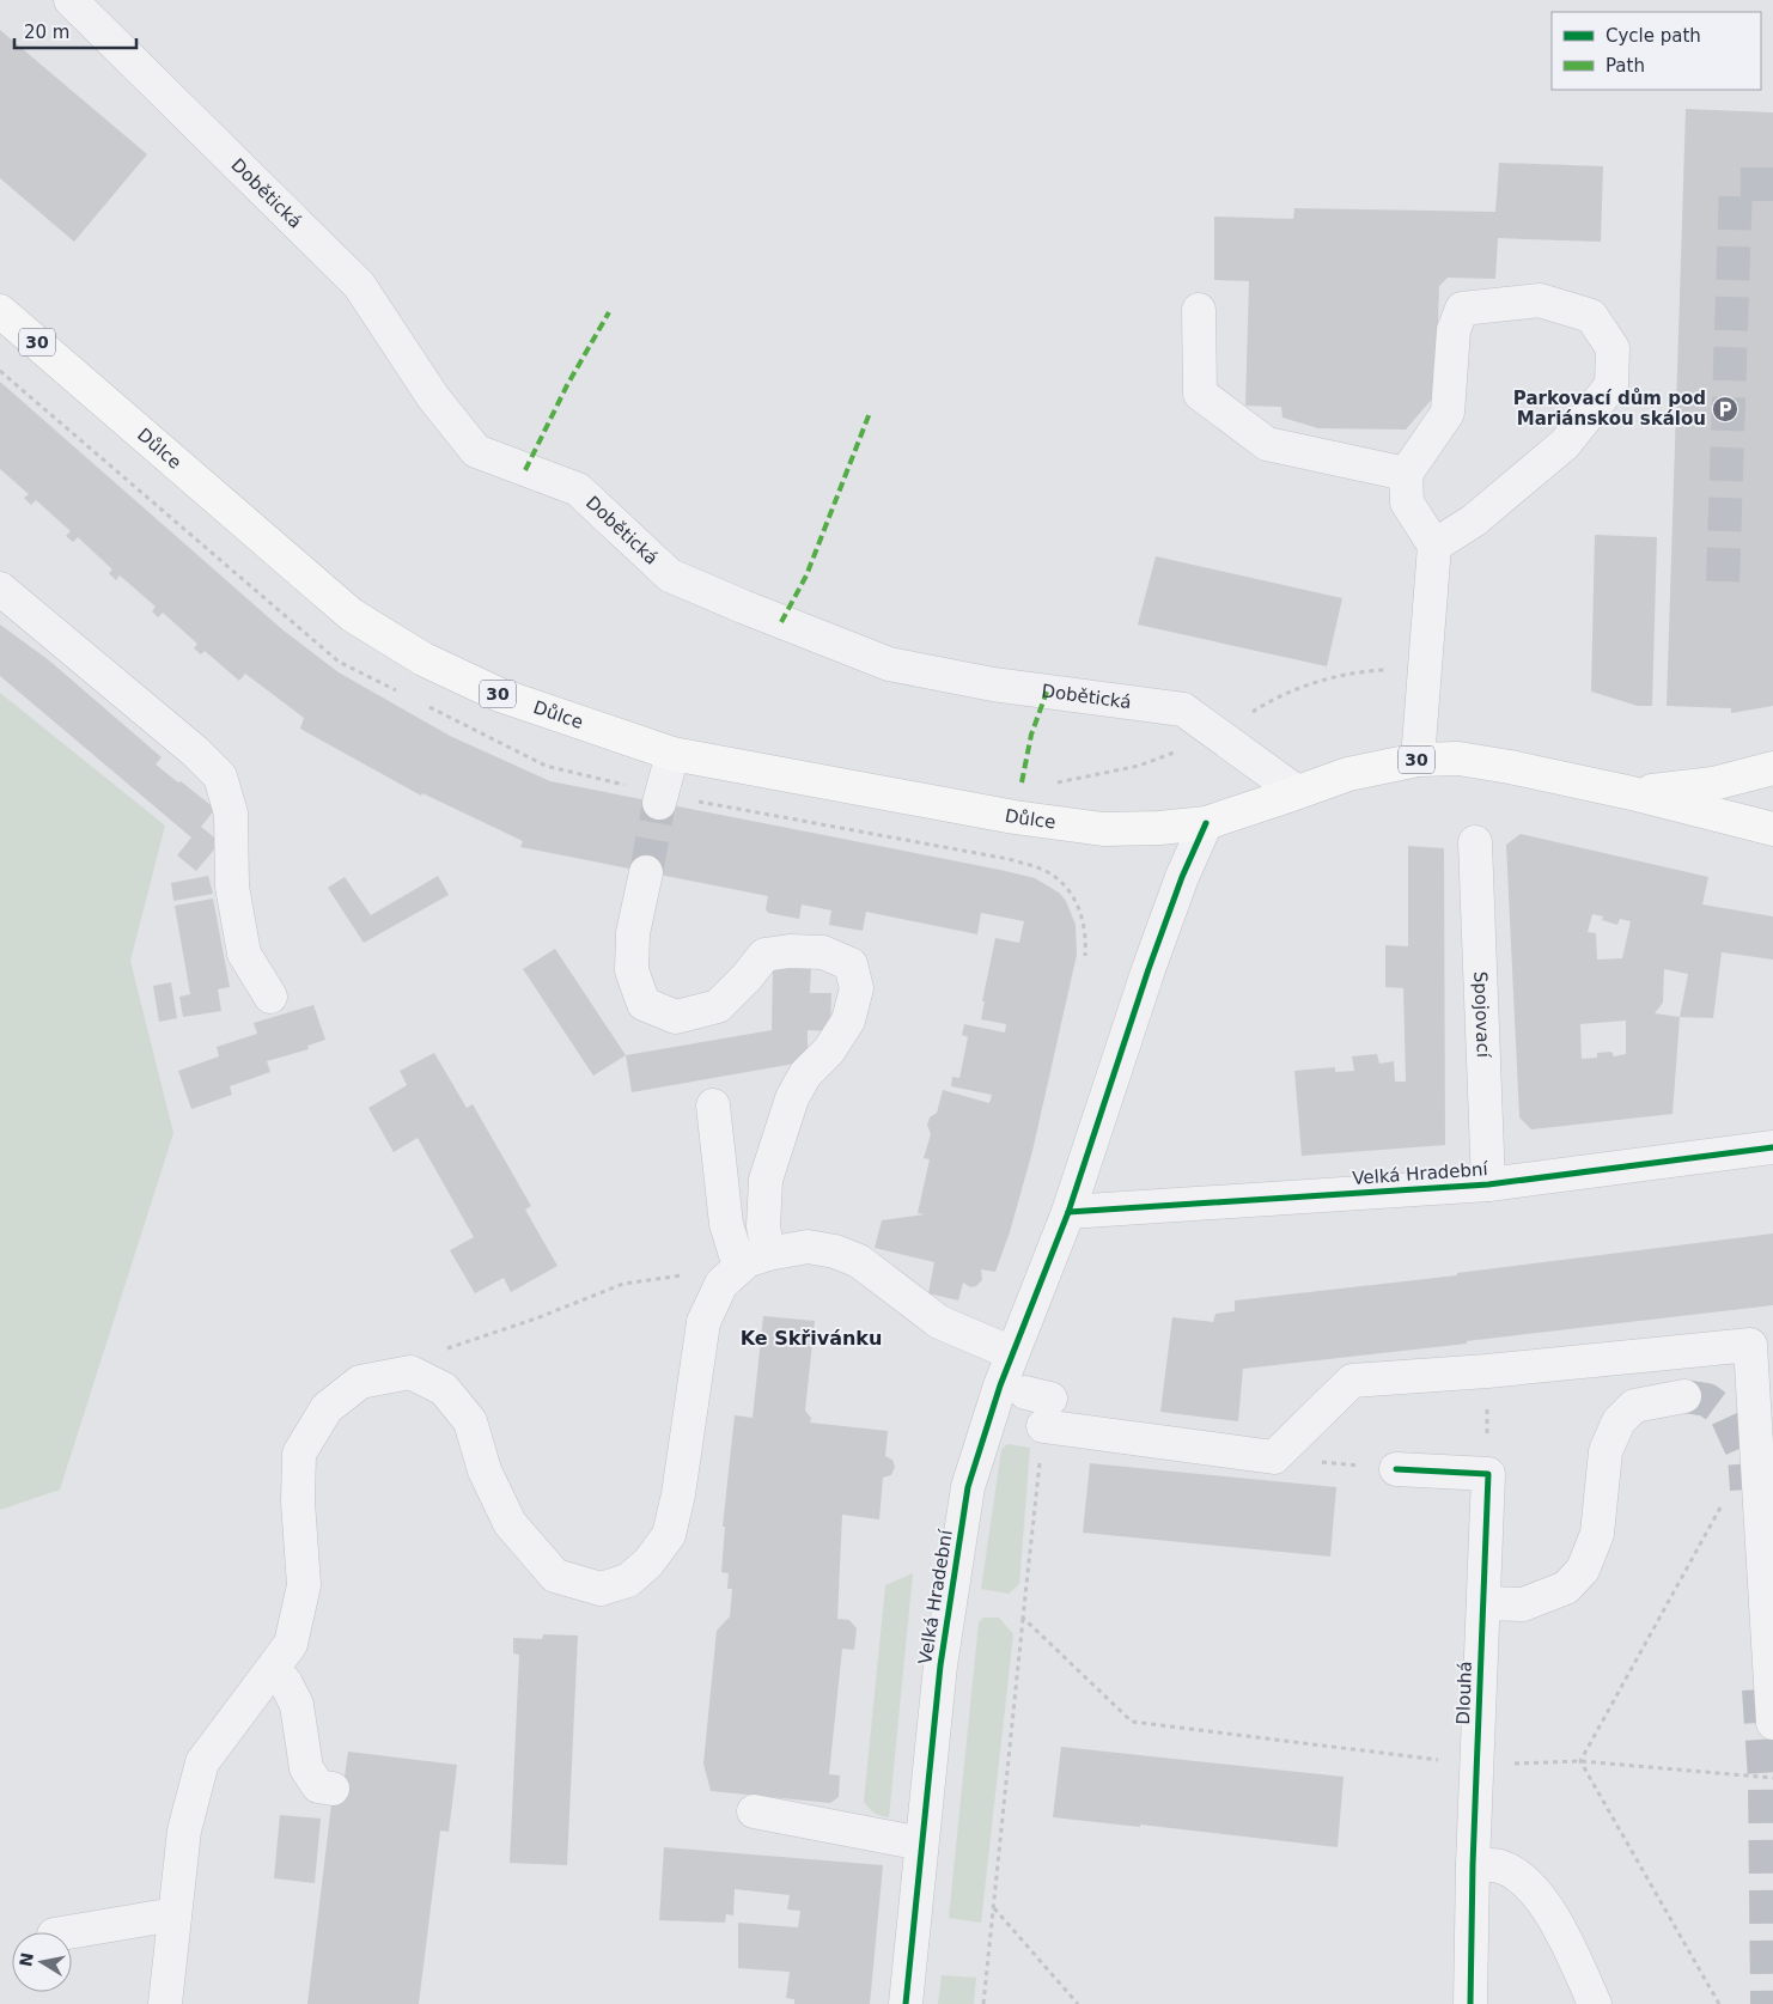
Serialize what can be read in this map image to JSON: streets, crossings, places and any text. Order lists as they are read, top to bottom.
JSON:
{
  "streets": {
    "main road": ["30", "Důlce"],
    "street": [
      "Dobětická",
      "Spojovací",
      "Velká Hradební",
      "Dlouhá"
    ]
  },
  "crossings": [
    ["Dobětická", "30"],
    ["30", "Důlce"],
    ["30", "Velká Hradební"],
    ["Důlce", "Velká Hradební"],
    ["Spojovací", "Velká Hradební"]
  ],
  "districts": ["Ke Skřivánku"],
  "places": {
    "parking": ["Parkovací dům pod Mariánskou skálou"]
  },
  "legend": ["Cycle path", "Path"],
  "scale_bar": "20 m",
  "north": "left"
}
